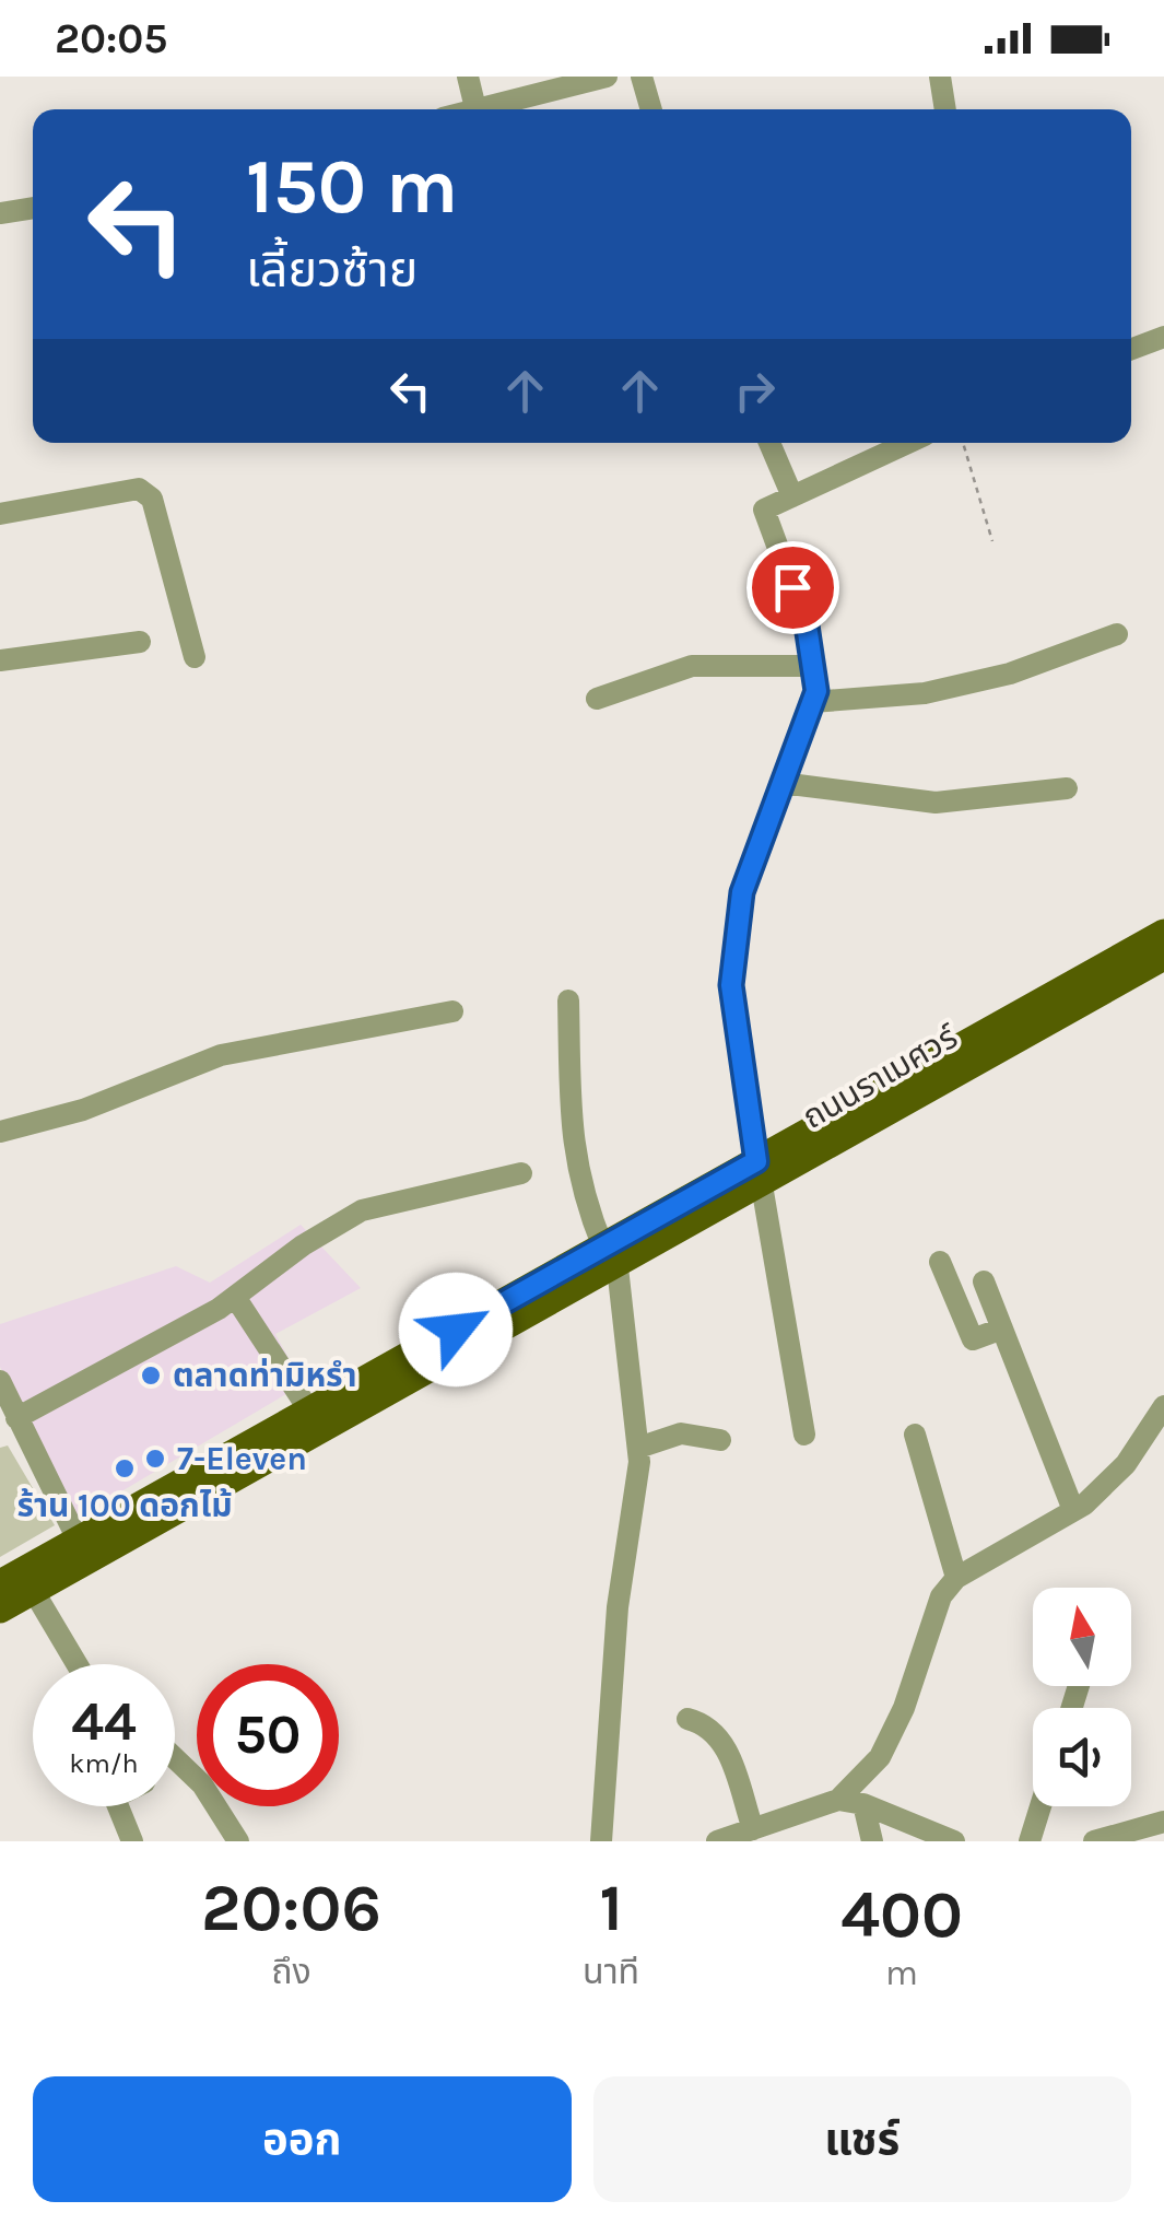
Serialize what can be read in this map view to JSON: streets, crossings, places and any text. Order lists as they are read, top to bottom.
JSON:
{
  "streets": {
    "main road": ["ถนนราเมศวร์"]
  },
  "places": ["ตลาดท่ามิหรำ", "7-Eleven", "ร้าน 100 ดอกไม้"],
  "north": "top",
  "page": {
    "status": "20:05",
    "turn": ["150 m", "เลี้ยวซ้าย"],
    "speed": "44 km/h",
    "limit": "50",
    "eta": [
      "20:06",
      "ถึง",
      "1",
      "นาที",
      "400",
      "m"
    ],
    "buttons": ["ออก", "แชร์"]
  }
}
